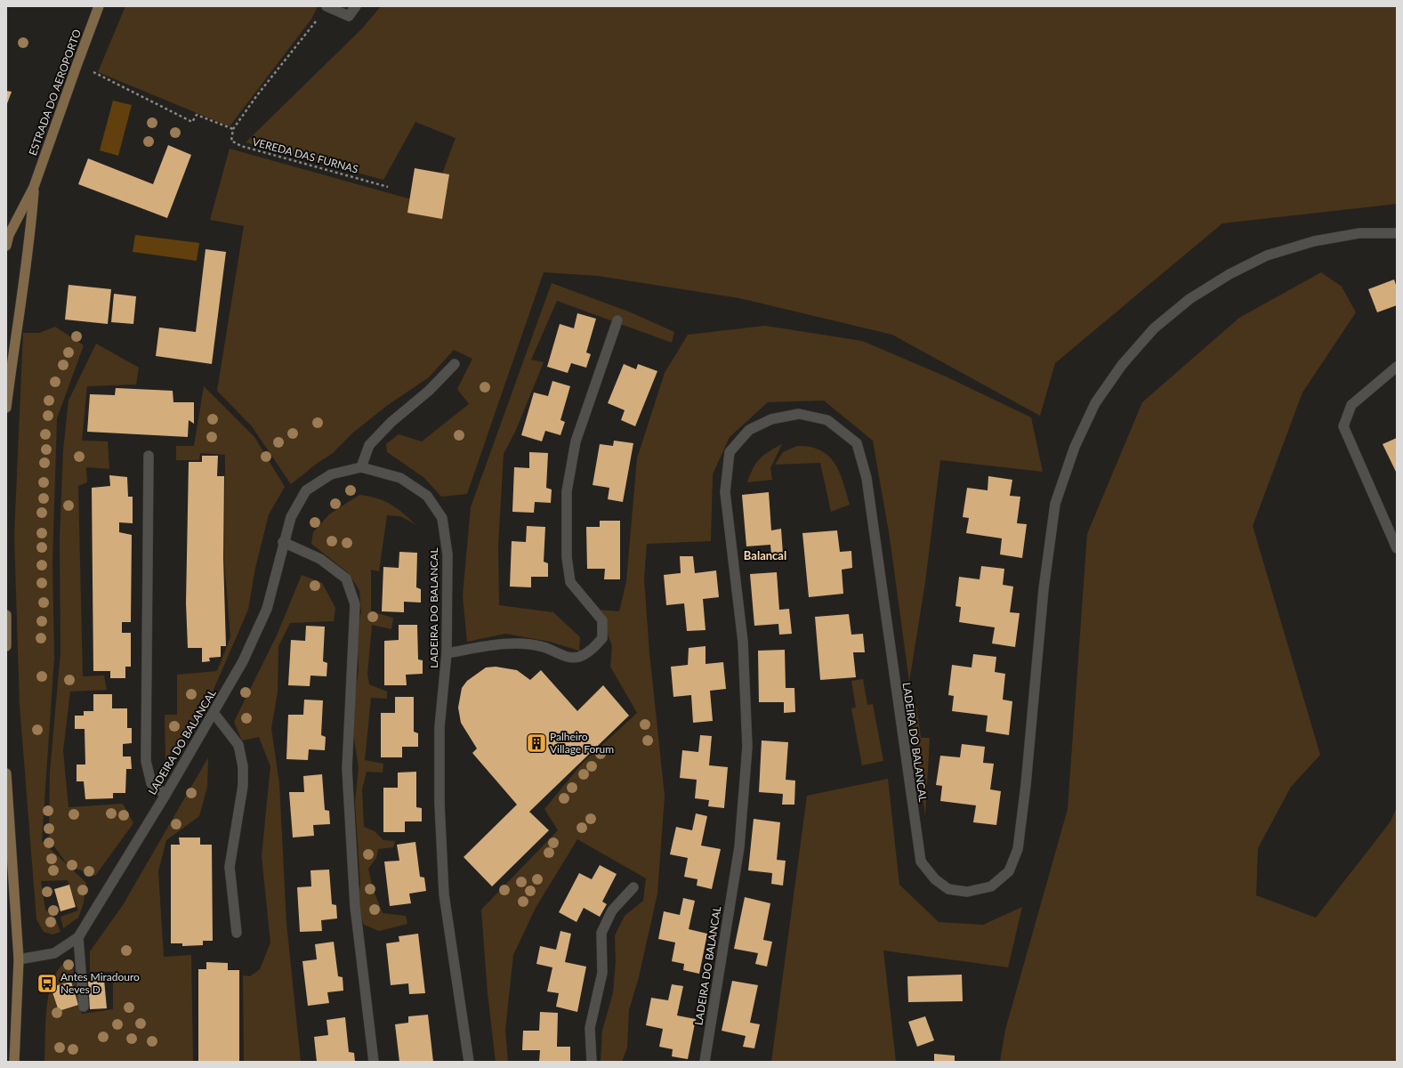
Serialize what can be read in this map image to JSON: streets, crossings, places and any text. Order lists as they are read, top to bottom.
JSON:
{
  "streets": {
    "main road": ["ESTRADA DO AEROPORTO"],
    "street": ["LADEIRA DO BALANCAL"],
    "path": ["VEREDA DAS FURNAS"]
  },
  "districts": ["Balancal"],
  "places": {
    "building": ["Palheiro Village Forum"],
    "bus stop": ["Antes Miradouro Neves D"]
  }
}
